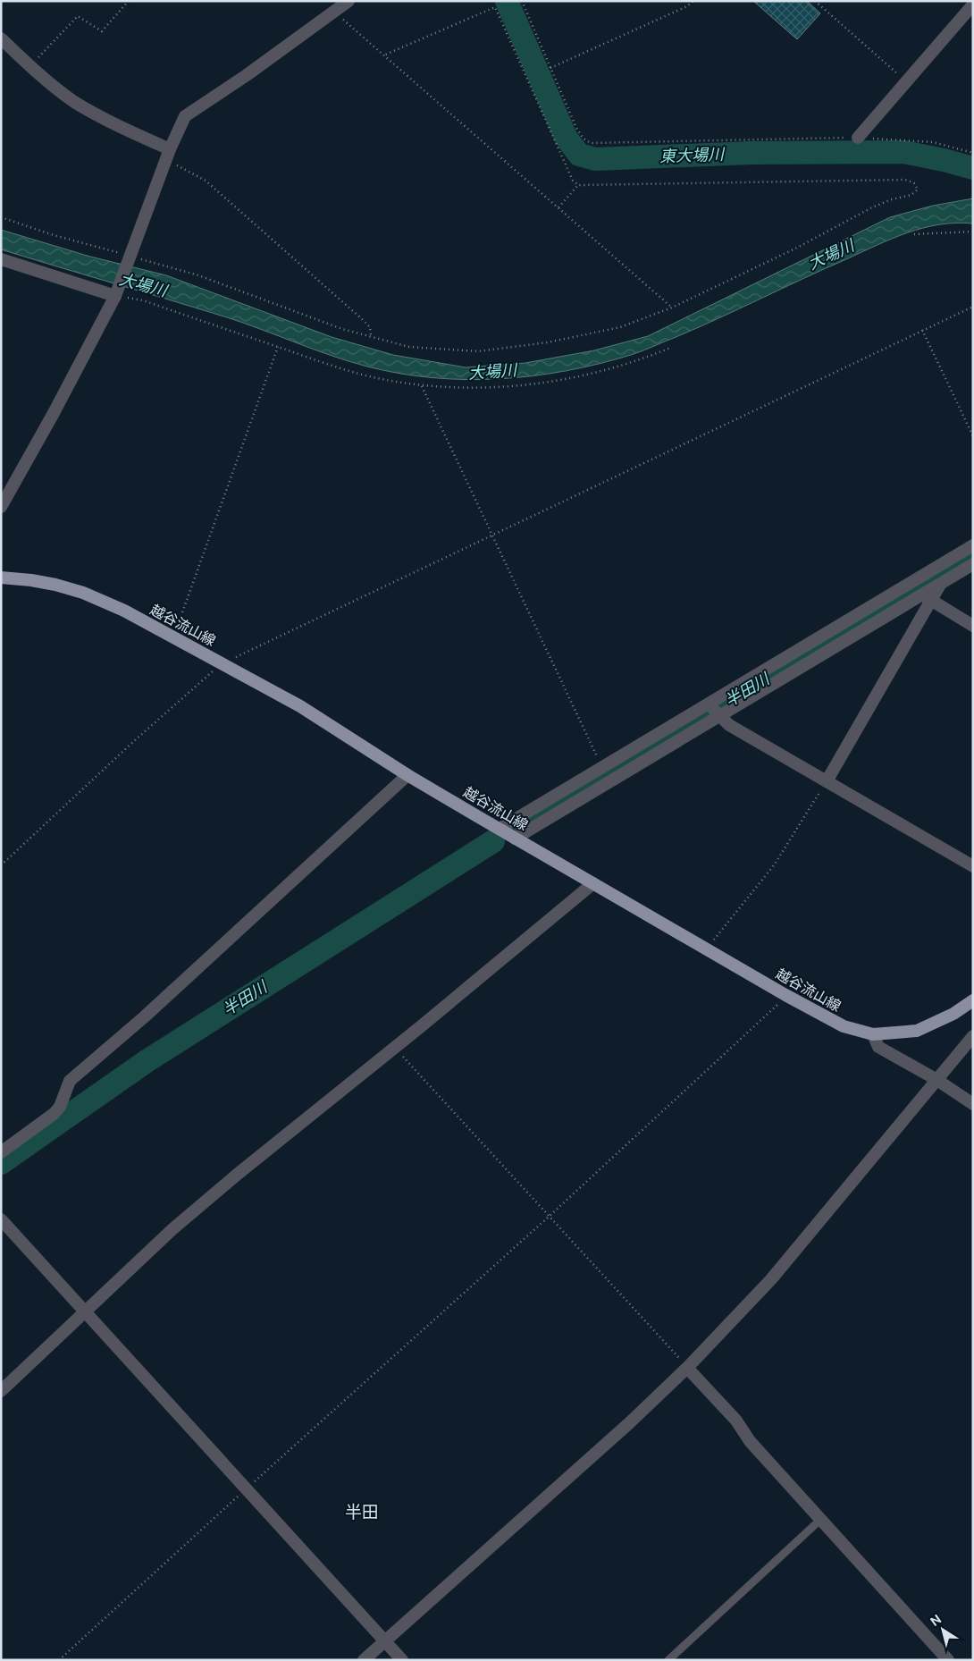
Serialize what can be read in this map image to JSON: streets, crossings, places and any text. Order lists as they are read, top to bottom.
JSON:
{
  "streets": {
    "main road": ["越谷流山線"]
  },
  "districts": ["半田"],
  "water": ["東大場川", "大場川", "半田川"],
  "north": "top left"
}
